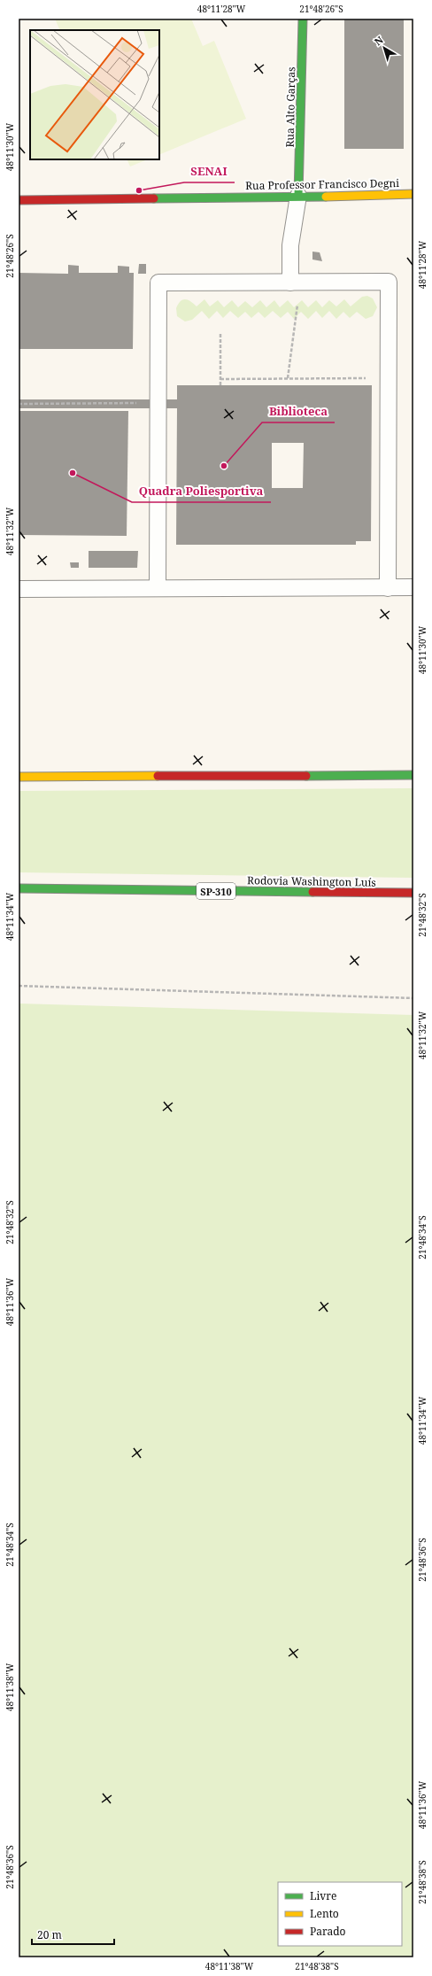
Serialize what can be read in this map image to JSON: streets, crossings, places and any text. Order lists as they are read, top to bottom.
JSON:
{
  "streets": {
    "main road": [
      "Rua Alto Garças",
      "Rua Professor Francisco Degni",
      "Rodovia Washington Luís",
      "SP-310"
    ]
  },
  "crossings": [
    ["Rua Alto Garças", "Rua Professor Francisco Degni"]
  ],
  "places": ["SENAI", "Biblioteca", "Quadra Poliesportiva"],
  "legend": ["Livre", "Lento", "Parado"],
  "scale_bar": "20 m",
  "north": "top left",
  "coordinates": [
    "48°11'28\"W",
    "21°48'26\"S",
    "48°11'30\"W",
    "48°11'32\"W",
    "21°48'32\"S",
    "48°11'34\"W",
    "21°48'34\"S",
    "48°11'36\"W",
    "21°48'36\"S",
    "48°11'38\"W",
    "21°48'38\"S"
  ]
}
